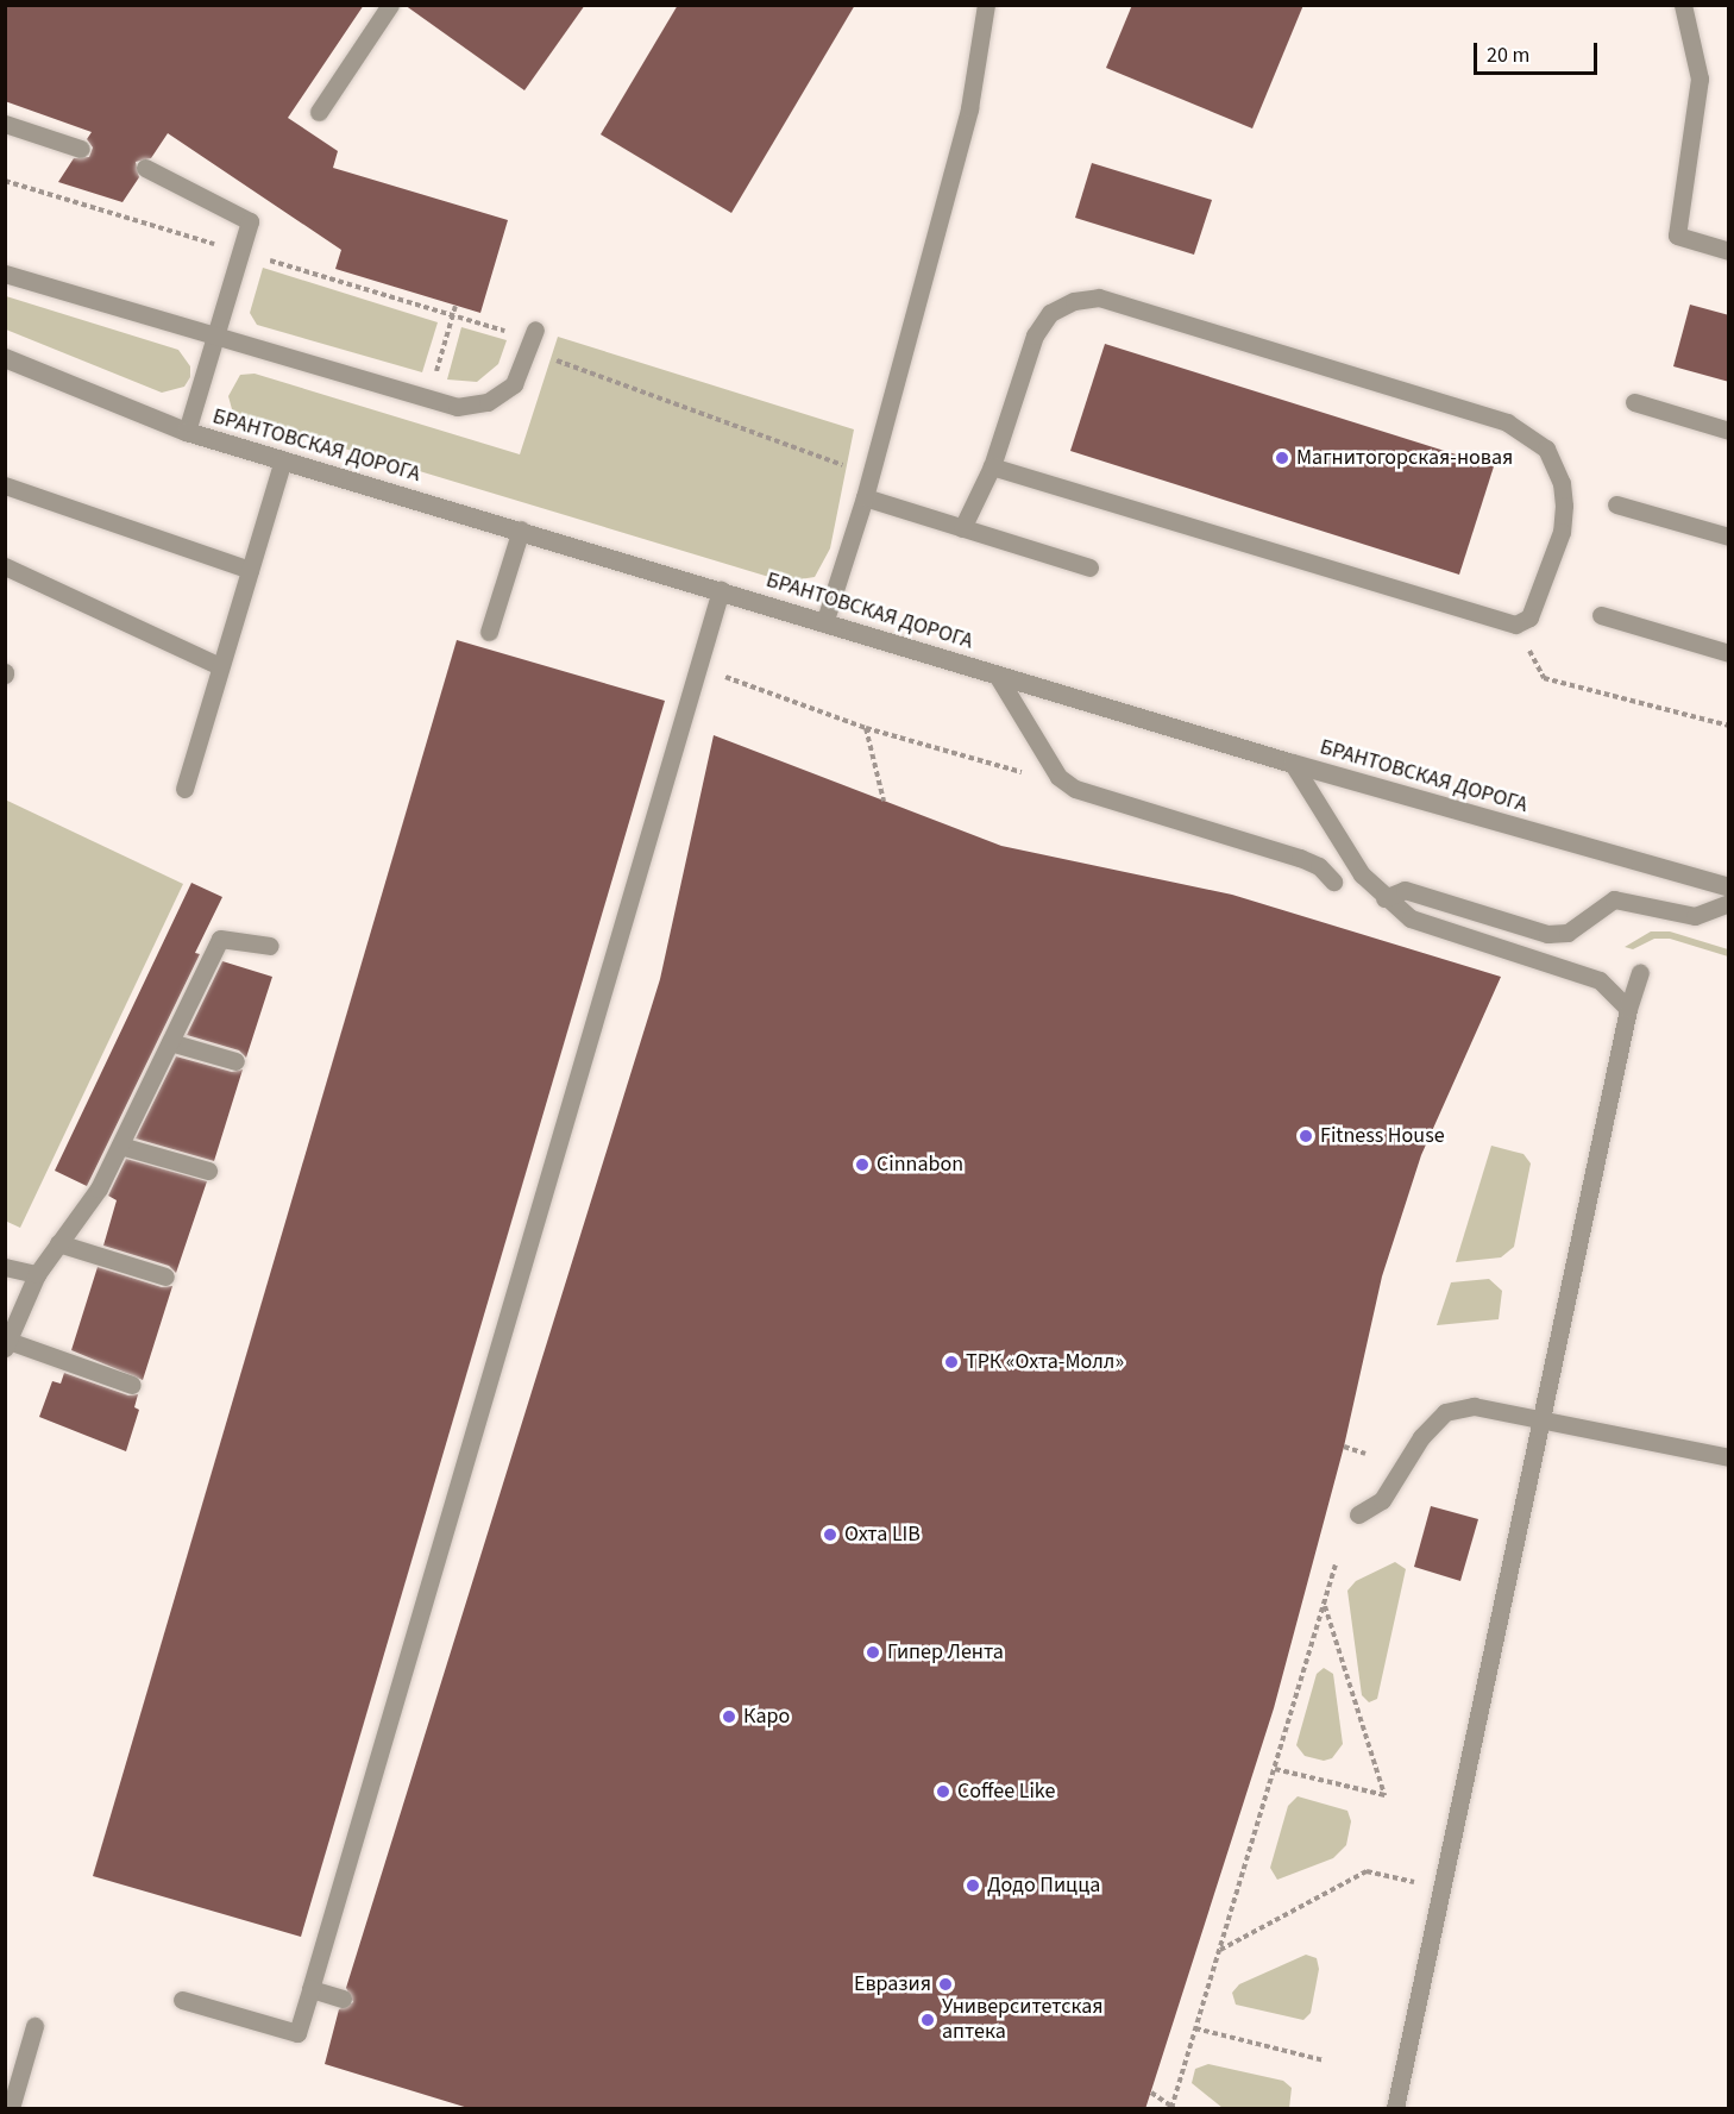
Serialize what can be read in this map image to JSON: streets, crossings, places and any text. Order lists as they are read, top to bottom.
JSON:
{
  "streets": {
    "street": ["БРАНТОВСКАЯ ДОРОГА"]
  },
  "places": [
    "Магнитогорская-новая",
    "Fitness House",
    "Cinnabon",
    "ТРК «Охта-Молл»",
    "Охта LIB",
    "Гипер Лента",
    "Каро",
    "Coffee Like",
    "Додо Пицца",
    "Евразия",
    "Университетская аптека"
  ],
  "scale_bar": "20 m"
}
